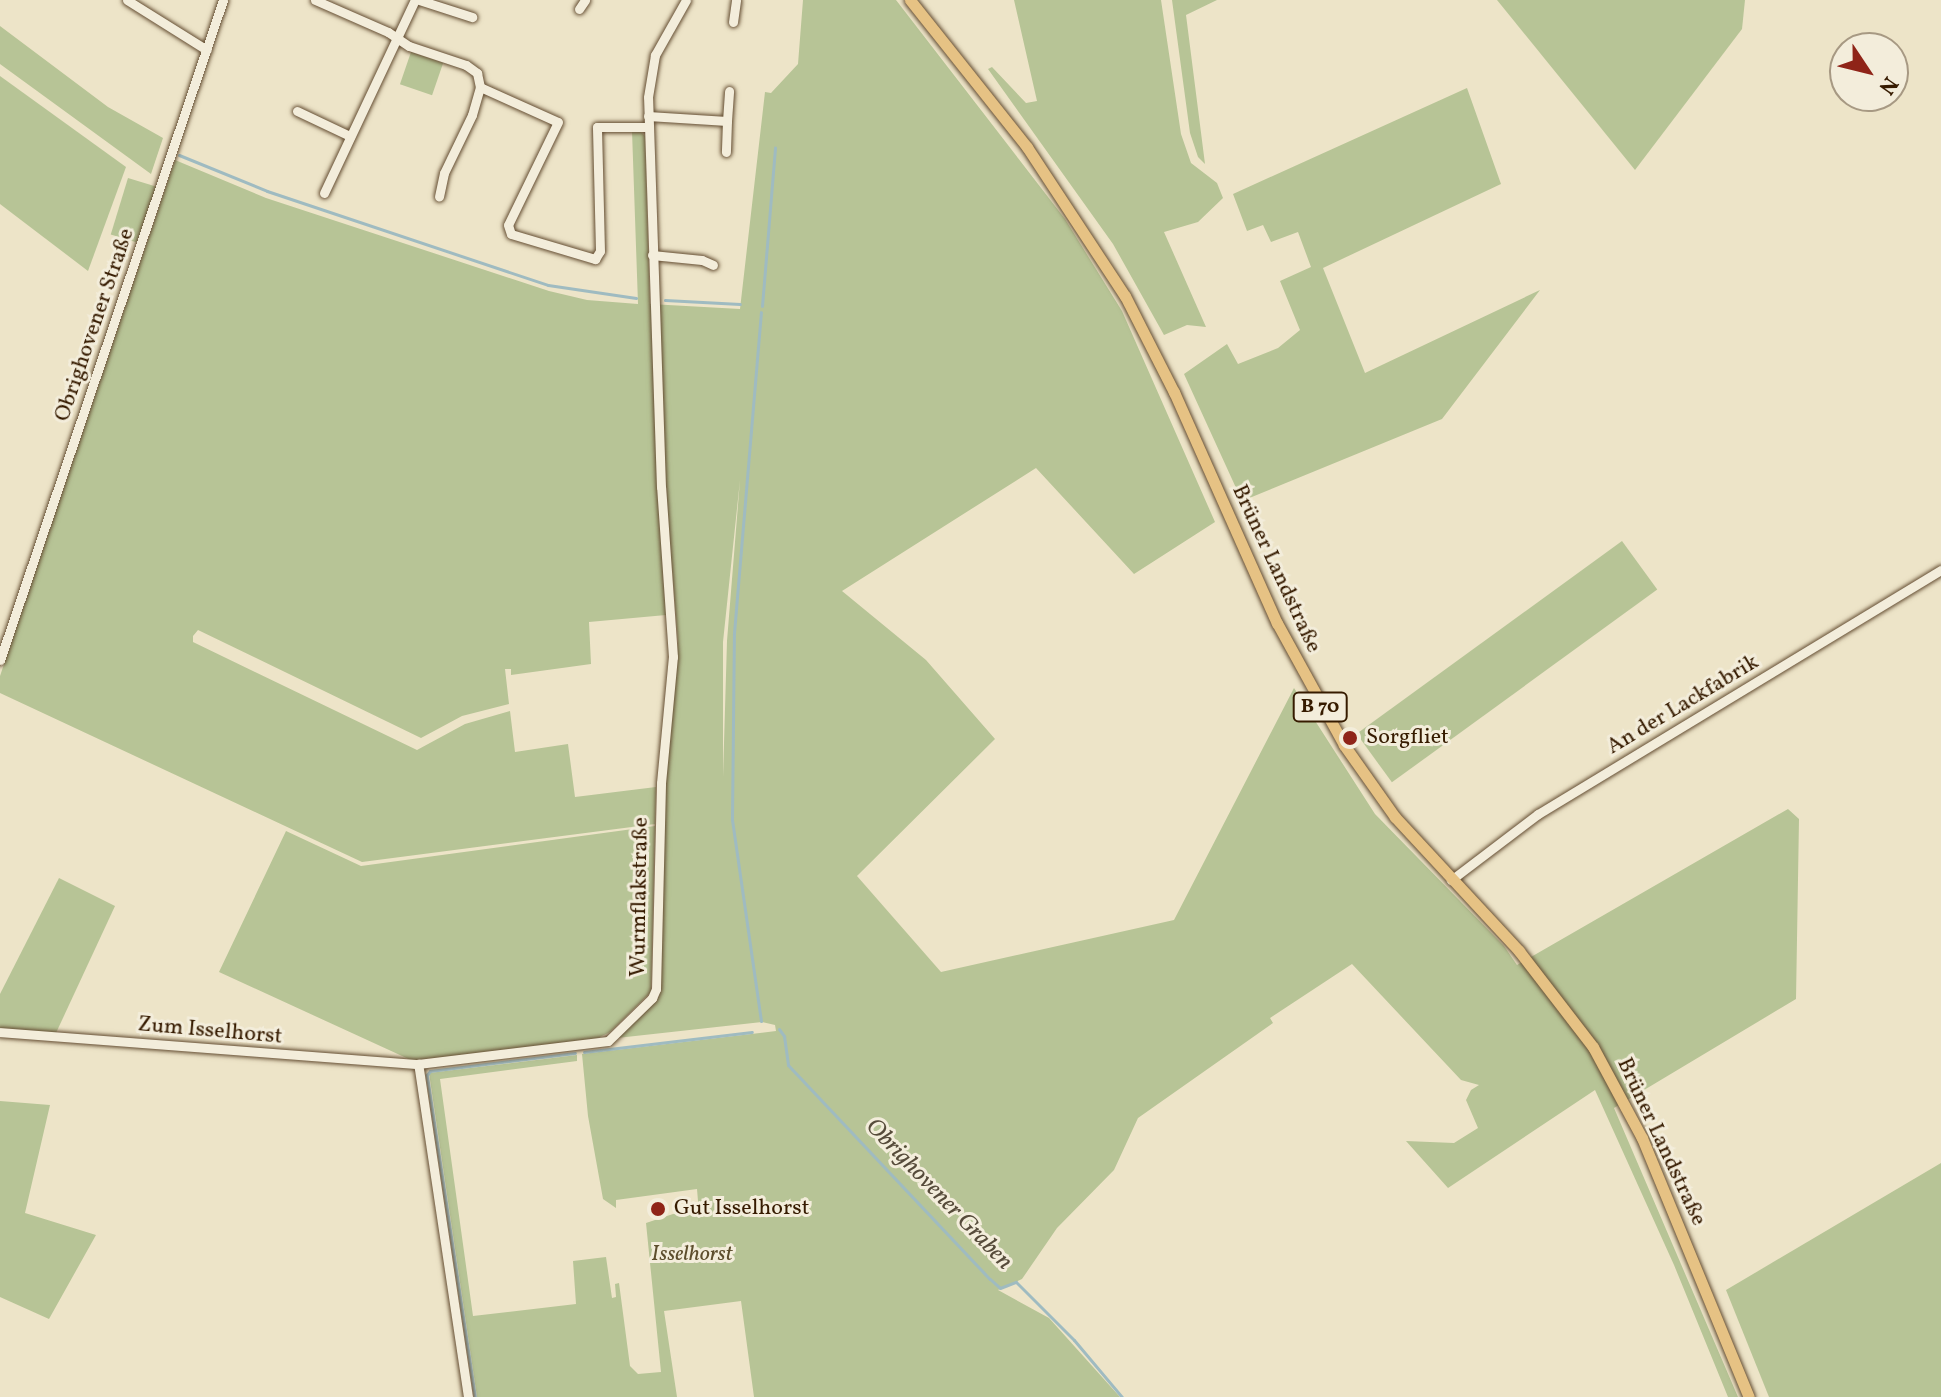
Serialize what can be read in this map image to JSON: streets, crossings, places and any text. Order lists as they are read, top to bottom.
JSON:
{
  "streets": {
    "main road": ["Brüner Landstraße", "B 70"],
    "street": [
      "Obrighovener Straße",
      "An der Lackfabrik",
      "Wurmflakstraße",
      "Zum Isselhorst"
    ]
  },
  "crossings": [
    ["Brüner Landstraße", "An der Lackfabrik"],
    ["Wurmflakstraße", "Zum Isselhorst"]
  ],
  "water": ["Obrighovener Graben"],
  "parks": ["Isselhorst"],
  "places": ["Sorgfliet", "Gut Isselhorst"],
  "north": "bottom right"
}
